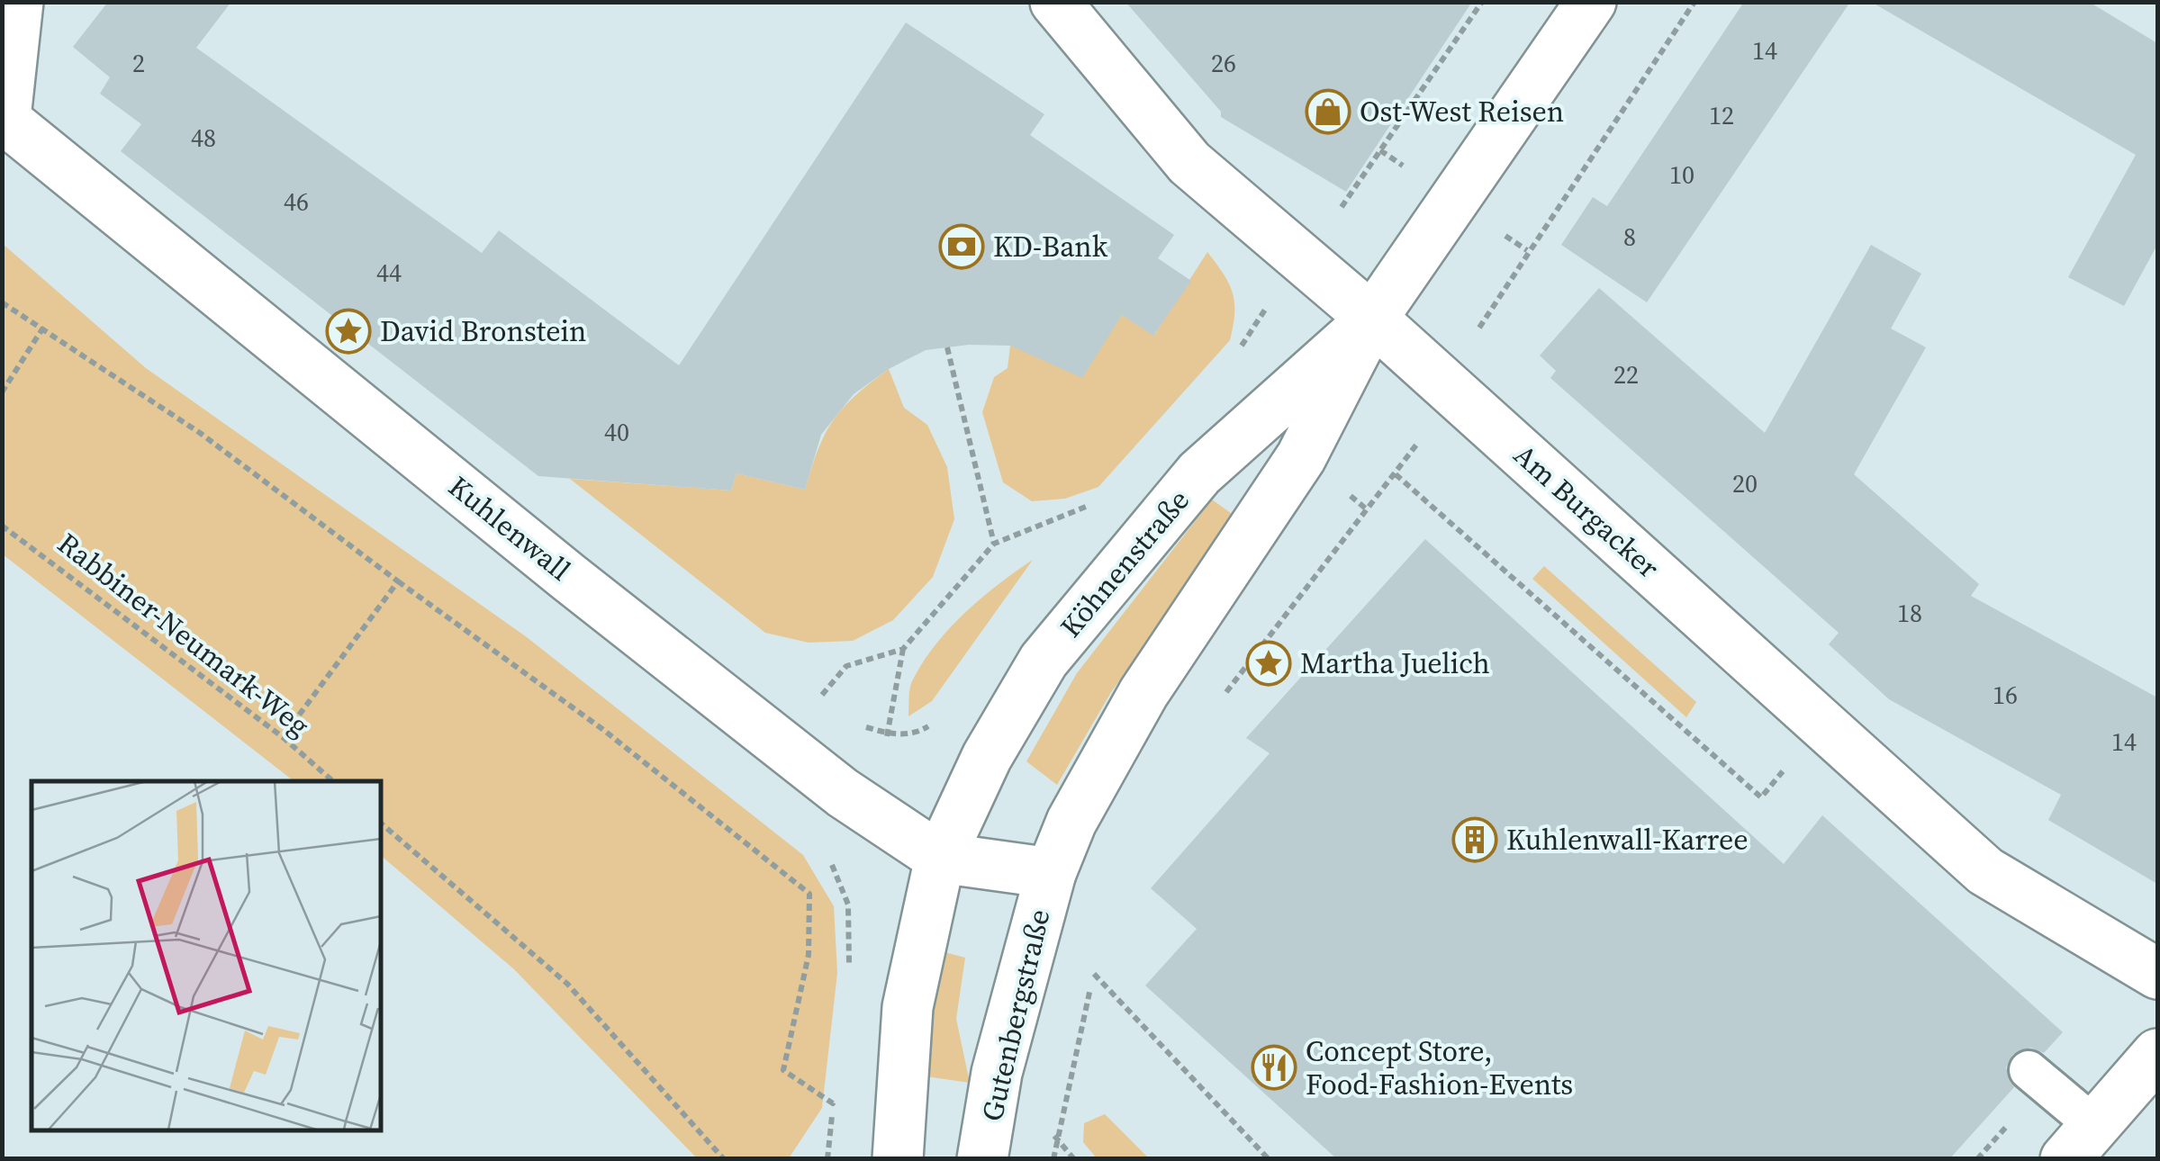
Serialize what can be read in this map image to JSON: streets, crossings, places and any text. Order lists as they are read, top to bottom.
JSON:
{
  "streets": {
    "street": [
      "Am Burgacker",
      "Kuhlenwall",
      "Köhnenstraße",
      "Gutenbergstraße"
    ],
    "path": ["Rabbiner-Neumark-Weg"]
  },
  "crossings": [
    ["Am Burgacker", "Köhnenstraße"],
    ["Kuhlenwall", "Köhnenstraße"],
    ["Kuhlenwall", "Gutenbergstraße"],
    ["Köhnenstraße", "Gutenbergstraße"]
  ],
  "places": {
    "shop": ["Ost-West Reisen"],
    "bank": ["KD-Bank"],
    "place": ["David Bronstein", "Martha Juelich"],
    "building": ["Kuhlenwall-Karree"],
    "restaurant": ["Concept Store, Food-Fashion-Events"]
  },
  "house_numbers": [
    "14",
    "2",
    "26",
    "12",
    "48",
    "10",
    "46",
    "8",
    "44",
    "22",
    "40",
    "20",
    "18",
    "16",
    "14"
  ]
}
